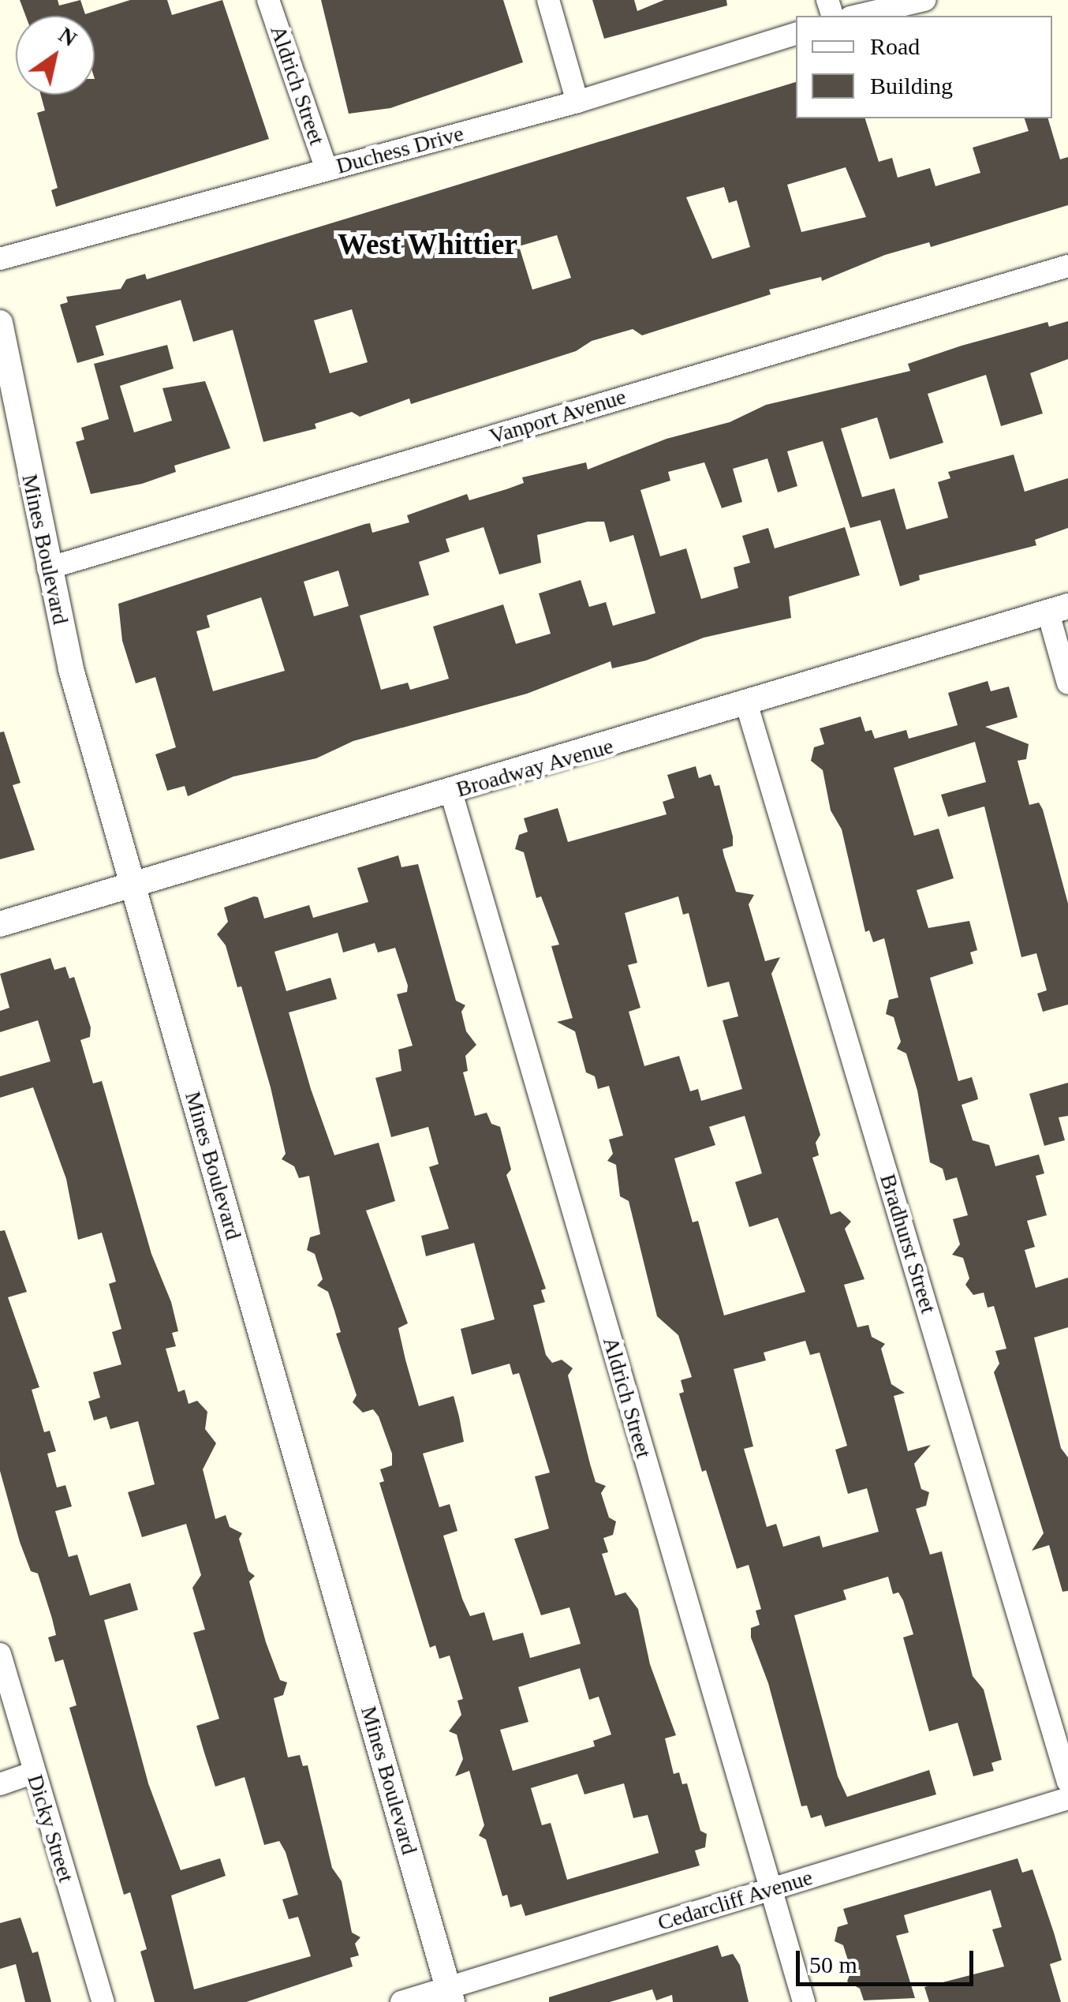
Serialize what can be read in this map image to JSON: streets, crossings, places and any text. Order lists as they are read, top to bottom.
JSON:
{
  "streets": {
    "street": [
      "Aldrich Street",
      "Duchess Drive",
      "Vanport Avenue",
      "Mines Boulevard",
      "Broadway Avenue",
      "Bradhurst Street",
      "Dicky Street",
      "Cedarcliff Avenue"
    ]
  },
  "crossings": [
    ["Aldrich Street", "Duchess Drive"],
    ["Aldrich Street", "Broadway Avenue"],
    ["Aldrich Street", "Cedarcliff Avenue"],
    ["Vanport Avenue", "Mines Boulevard"],
    ["Mines Boulevard", "Broadway Avenue"],
    ["Mines Boulevard", "Cedarcliff Avenue"],
    ["Broadway Avenue", "Bradhurst Street"]
  ],
  "districts": ["West Whittier"],
  "legend": ["Road", "Building"],
  "scale_bar": "50 m",
  "north": "top right"
}
